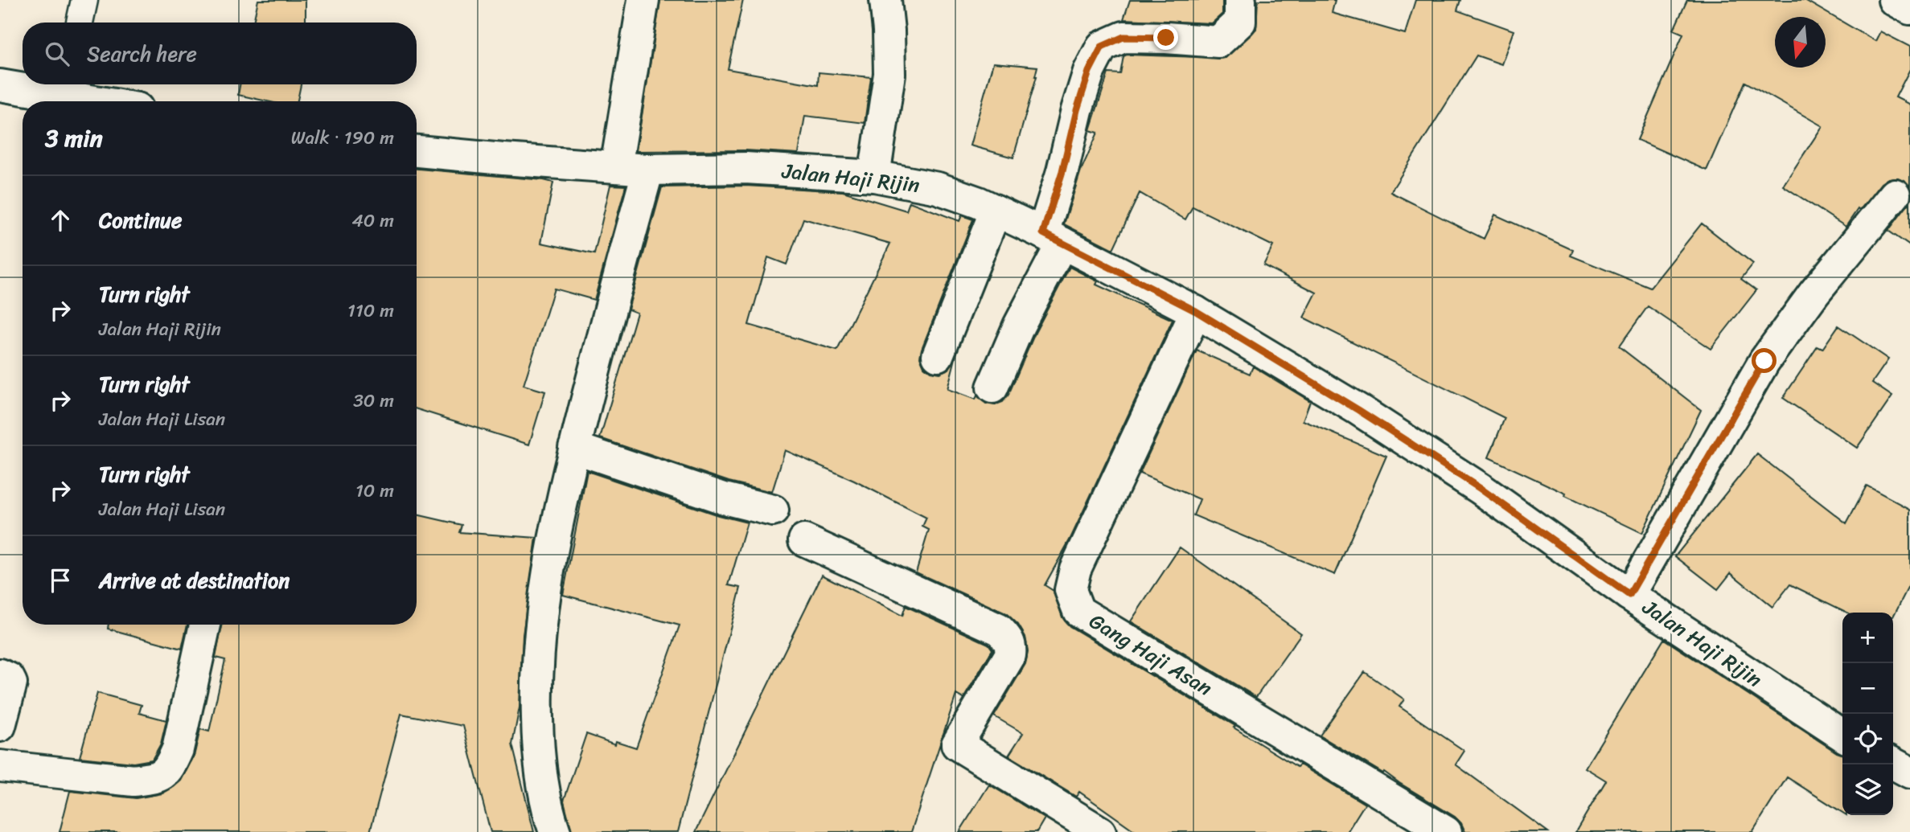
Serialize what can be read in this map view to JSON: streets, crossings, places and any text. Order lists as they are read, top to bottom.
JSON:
{
  "streets": {
    "street": ["Jalan Haji Rijin", "Gang Haji Asan"]
  },
  "crossings": [
    ["Jalan Haji Rijin", "Gang Haji Asan"]
  ],
  "north": "bottom",
  "page": {
    "search": "Search here",
    "heading": ["3 min", "Walk · 190 m"],
    "list": [
      ["Continue", "40 m"],
      ["Turn right", "Jalan Haji Rijin", "110 m"],
      ["Turn right", "Jalan Haji Lisan", "30 m"],
      ["Turn right", "Jalan Haji Lisan", "10 m"],
      "Arrive at destination"
    ],
    "map_buttons": ["+", "−"]
  }
}
